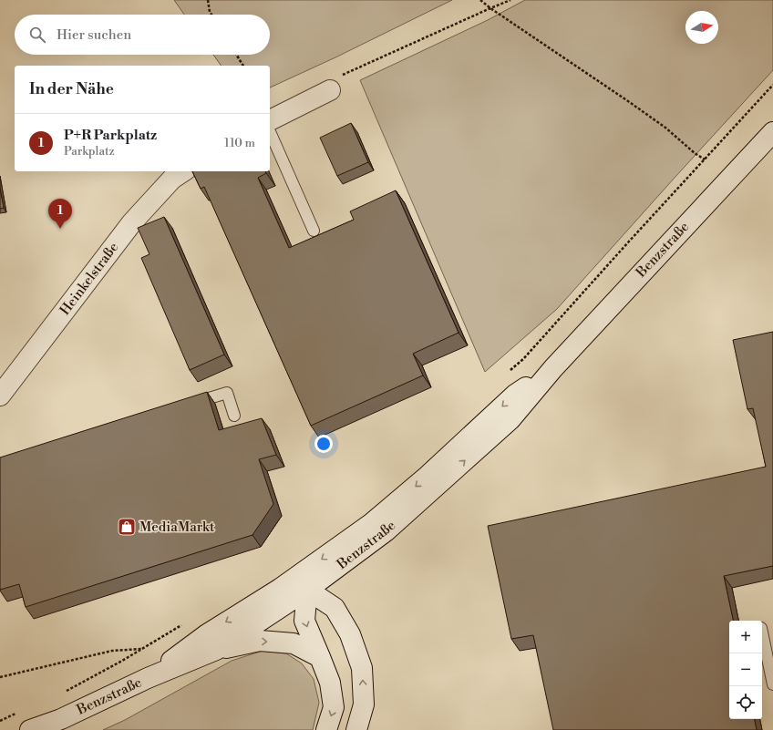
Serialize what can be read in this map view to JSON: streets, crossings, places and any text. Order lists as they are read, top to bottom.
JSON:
{
  "streets": {
    "main road": ["Benzstraße", "Heinkelstraße"]
  },
  "places": {
    "shop": ["MediaMarkt"]
  },
  "north": "right",
  "page": {
    "search": "Hier suchen",
    "heading": "In der Nähe",
    "list": [
      {
        "mark": "1",
        "name": "P+R Parkplatz",
        "note": "Parkplatz",
        "value": "110 m"
      }
    ],
    "pins": "1",
    "map_buttons": ["+", "−"]
  }
}
